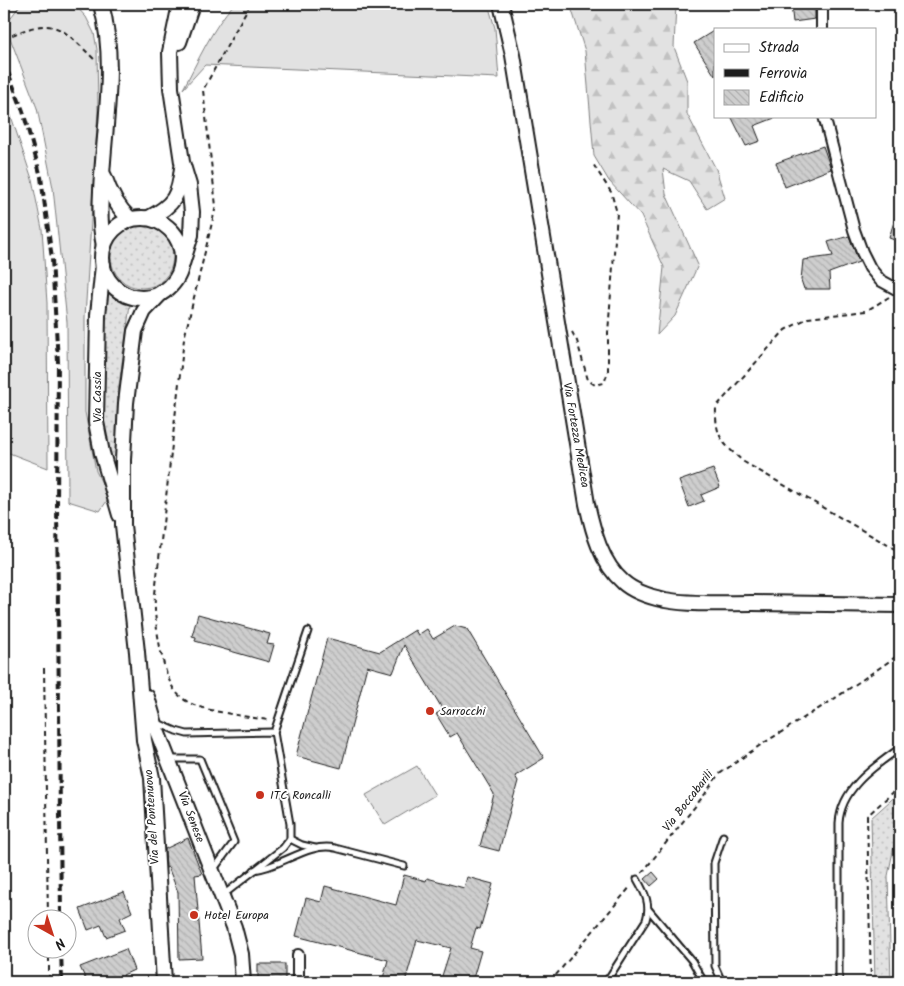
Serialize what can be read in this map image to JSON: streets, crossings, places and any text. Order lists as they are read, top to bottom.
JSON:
{
  "streets": {
    "main road": [
      "Via Cassia",
      "Via Fortezza Medicea",
      "Via del Pontenuovo",
      "Via Senese"
    ],
    "path": ["Via Boccabarili"]
  },
  "crossings": [
    ["Via Cassia", "Via del Pontenuovo"],
    ["Via Cassia", "Via Senese"],
    ["Via del Pontenuovo", "Via Senese"]
  ],
  "places": ["Sarrocchi", "ITC Roncalli", "Hotel Europa"],
  "legend": ["Strada", "Ferrovia", "Edificio"],
  "north": "bottom right"
}
